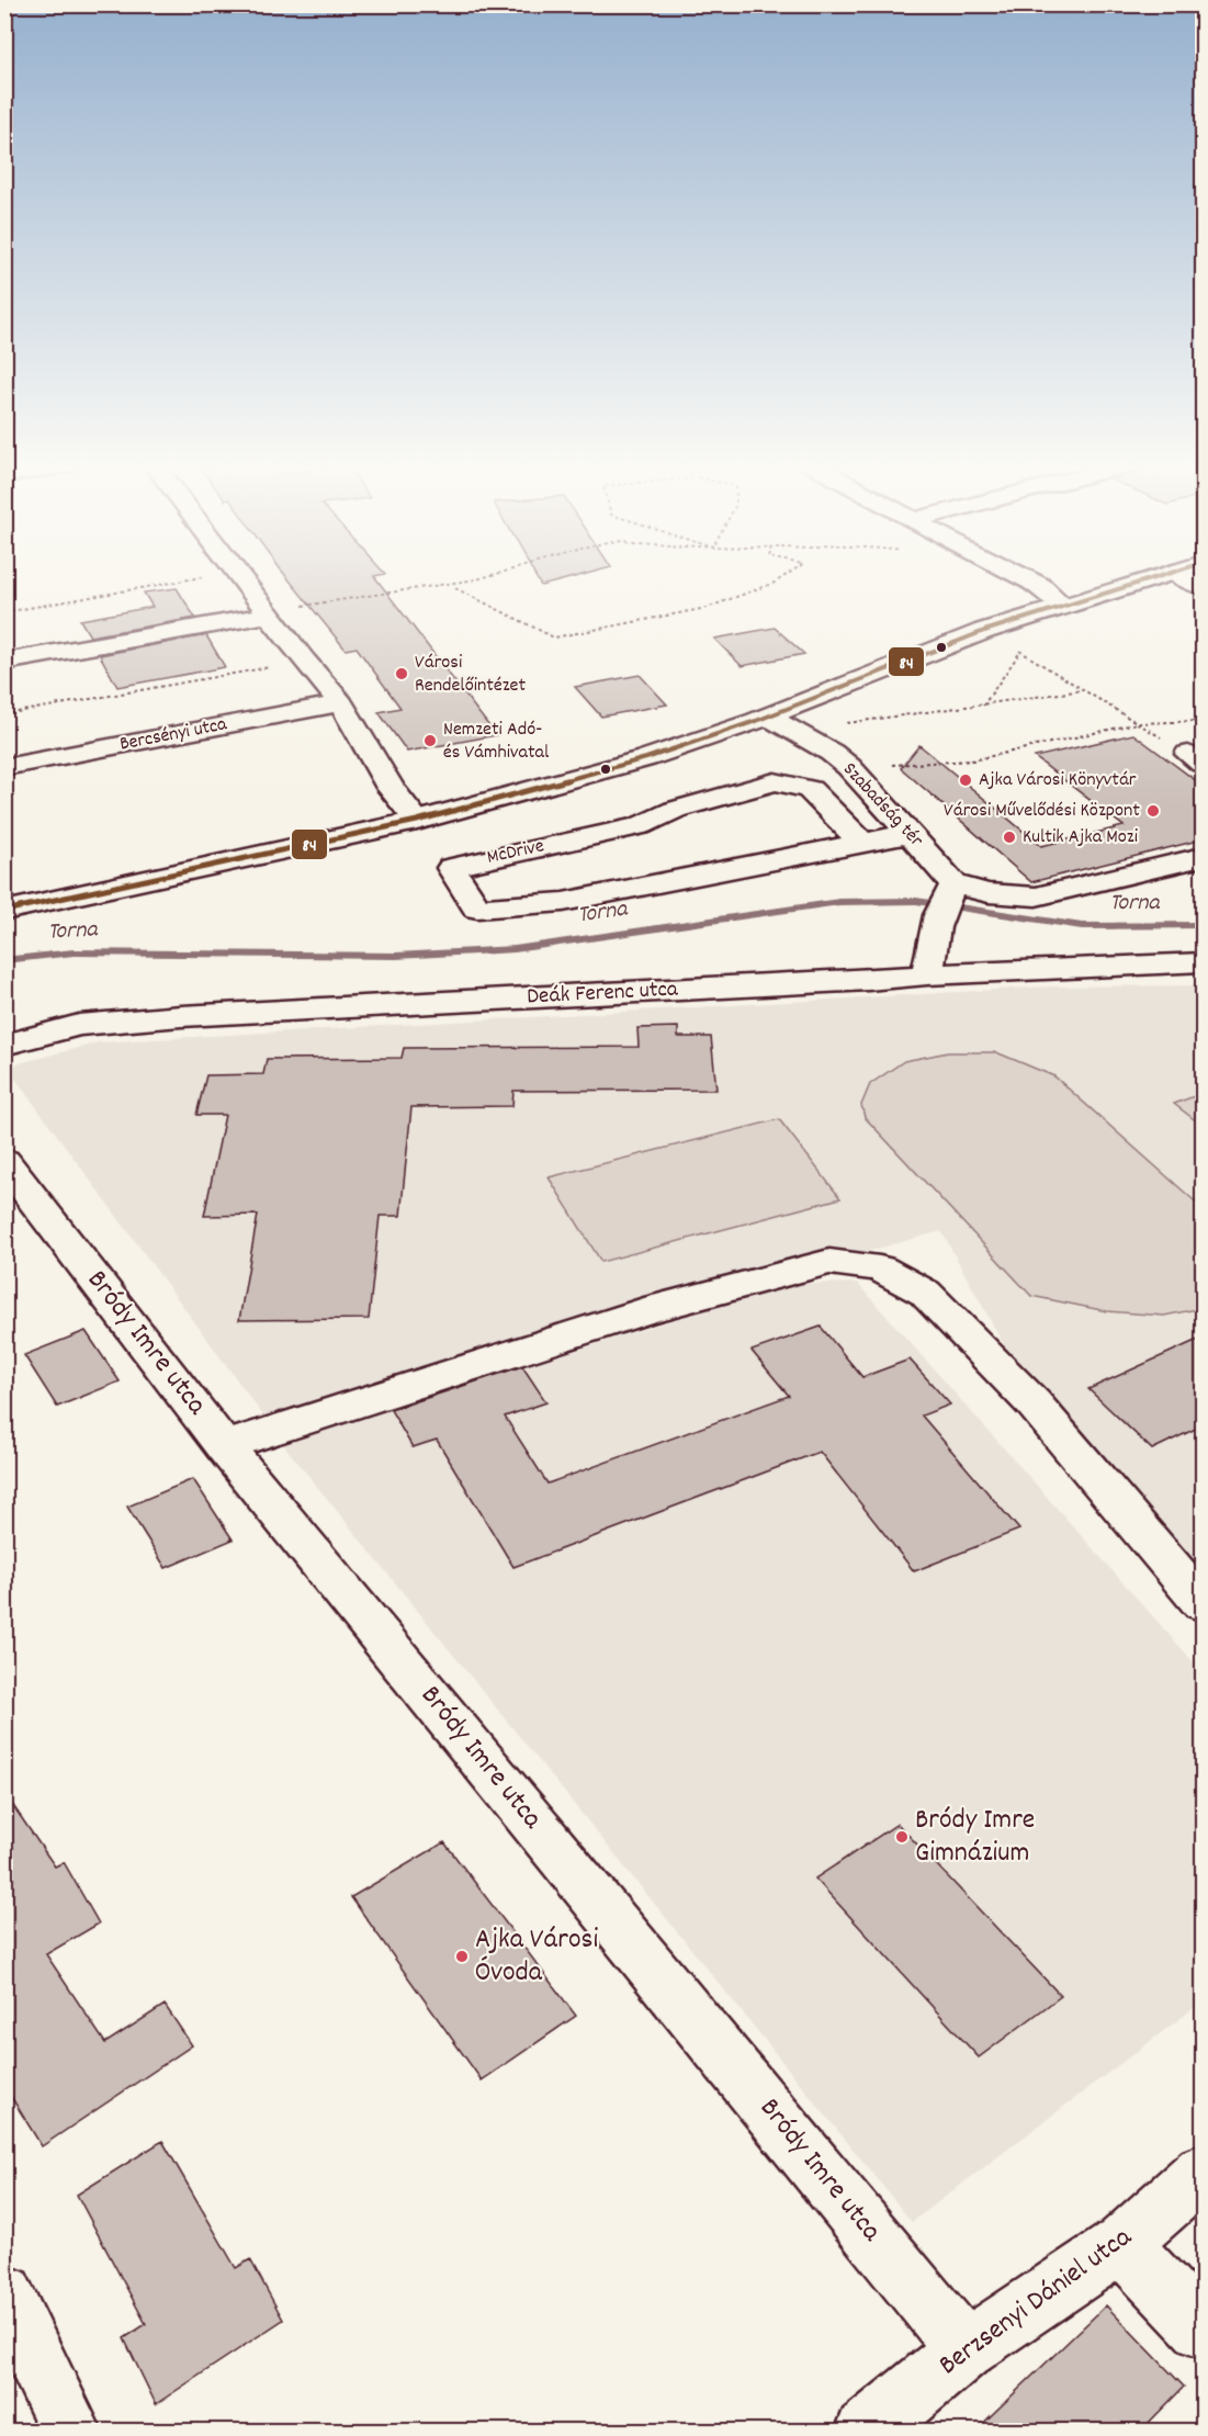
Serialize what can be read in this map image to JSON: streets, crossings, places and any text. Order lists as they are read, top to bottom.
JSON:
{
  "streets": {
    "street": [
      "Bercsényi utca",
      "Szabadság tér",
      "McDrive",
      "Deák Ferenc utca",
      "Bródy Imre utca",
      "Berzsenyi Dániel utca"
    ]
  },
  "crossings": [
    ["Bródy Imre utca", "Berzsenyi Dániel utca"]
  ],
  "water": ["Torna"],
  "places": [
    "Városi Rendelőintézet",
    "Nemzeti Adó- és Vámhivatal",
    "Ajka Városi Könyvtár",
    "Városi Művelődési Központ",
    "Kultik Ajka Mozi",
    "Bródy Imre Gimnázium",
    "Ajka Városi Óvoda"
  ],
  "lines": ["transit line 84"]
}
